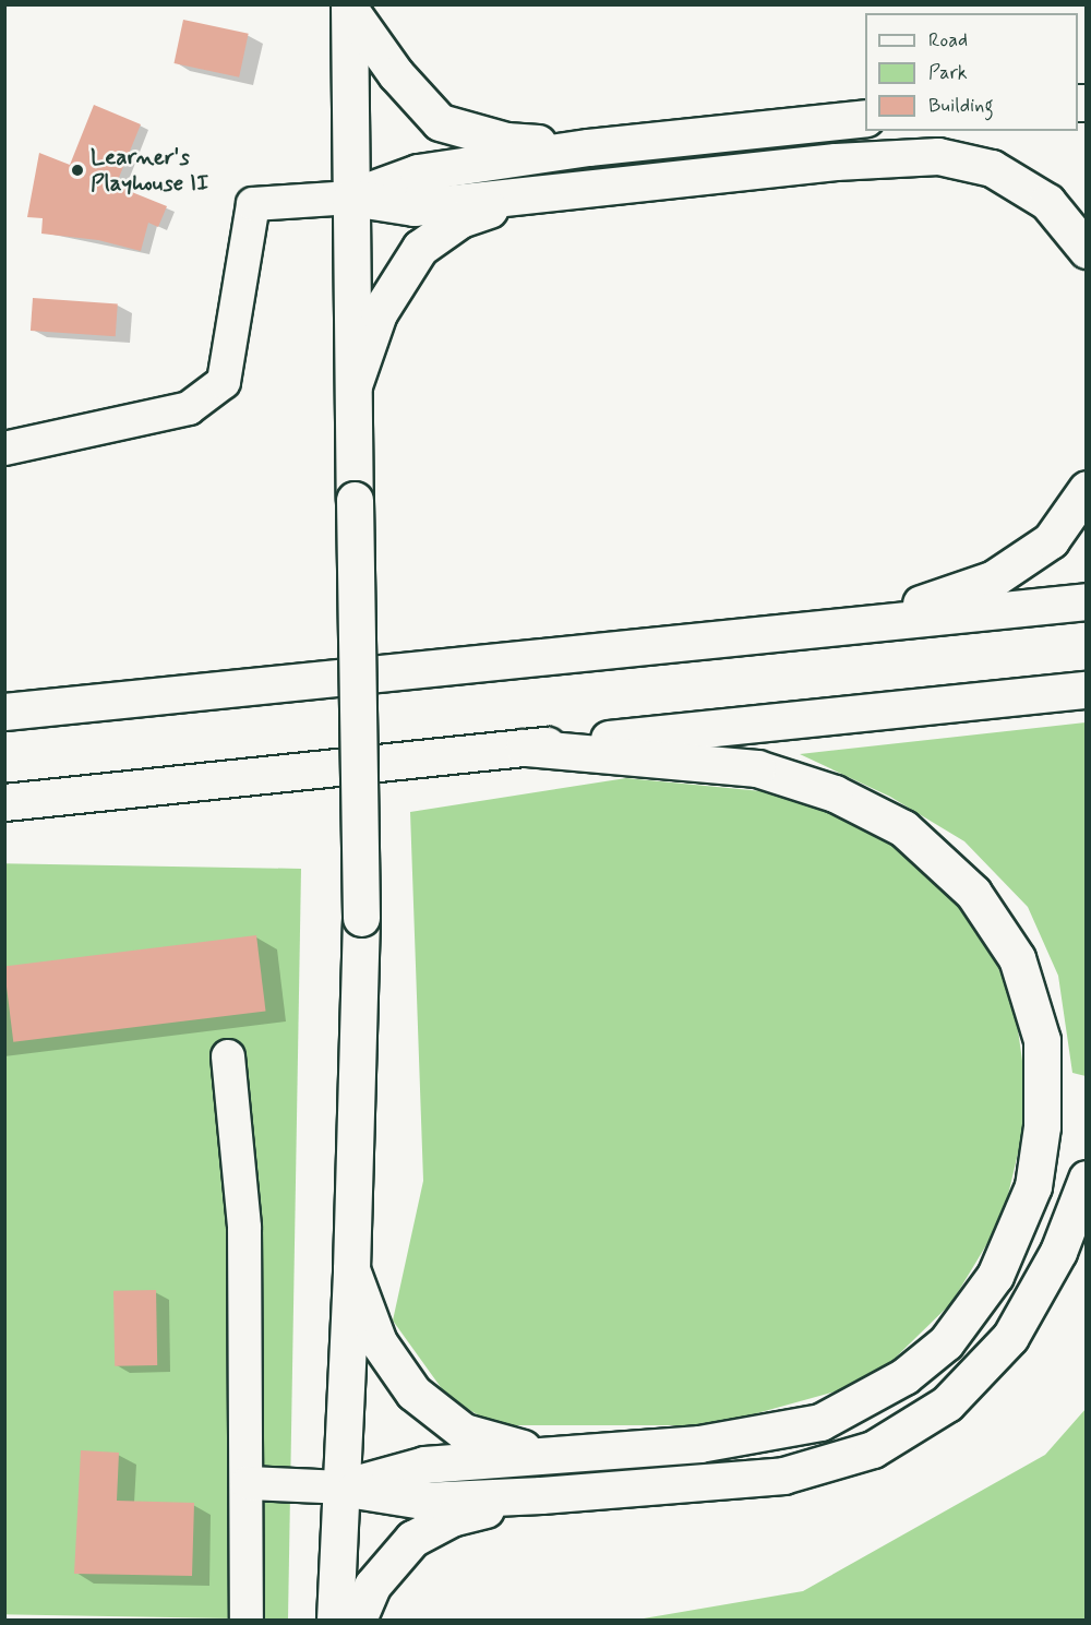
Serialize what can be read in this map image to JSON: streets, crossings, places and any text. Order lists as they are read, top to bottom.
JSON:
{
  "places": ["Learner's Playhouse II"],
  "legend": ["Road", "Park", "Building"]
}
